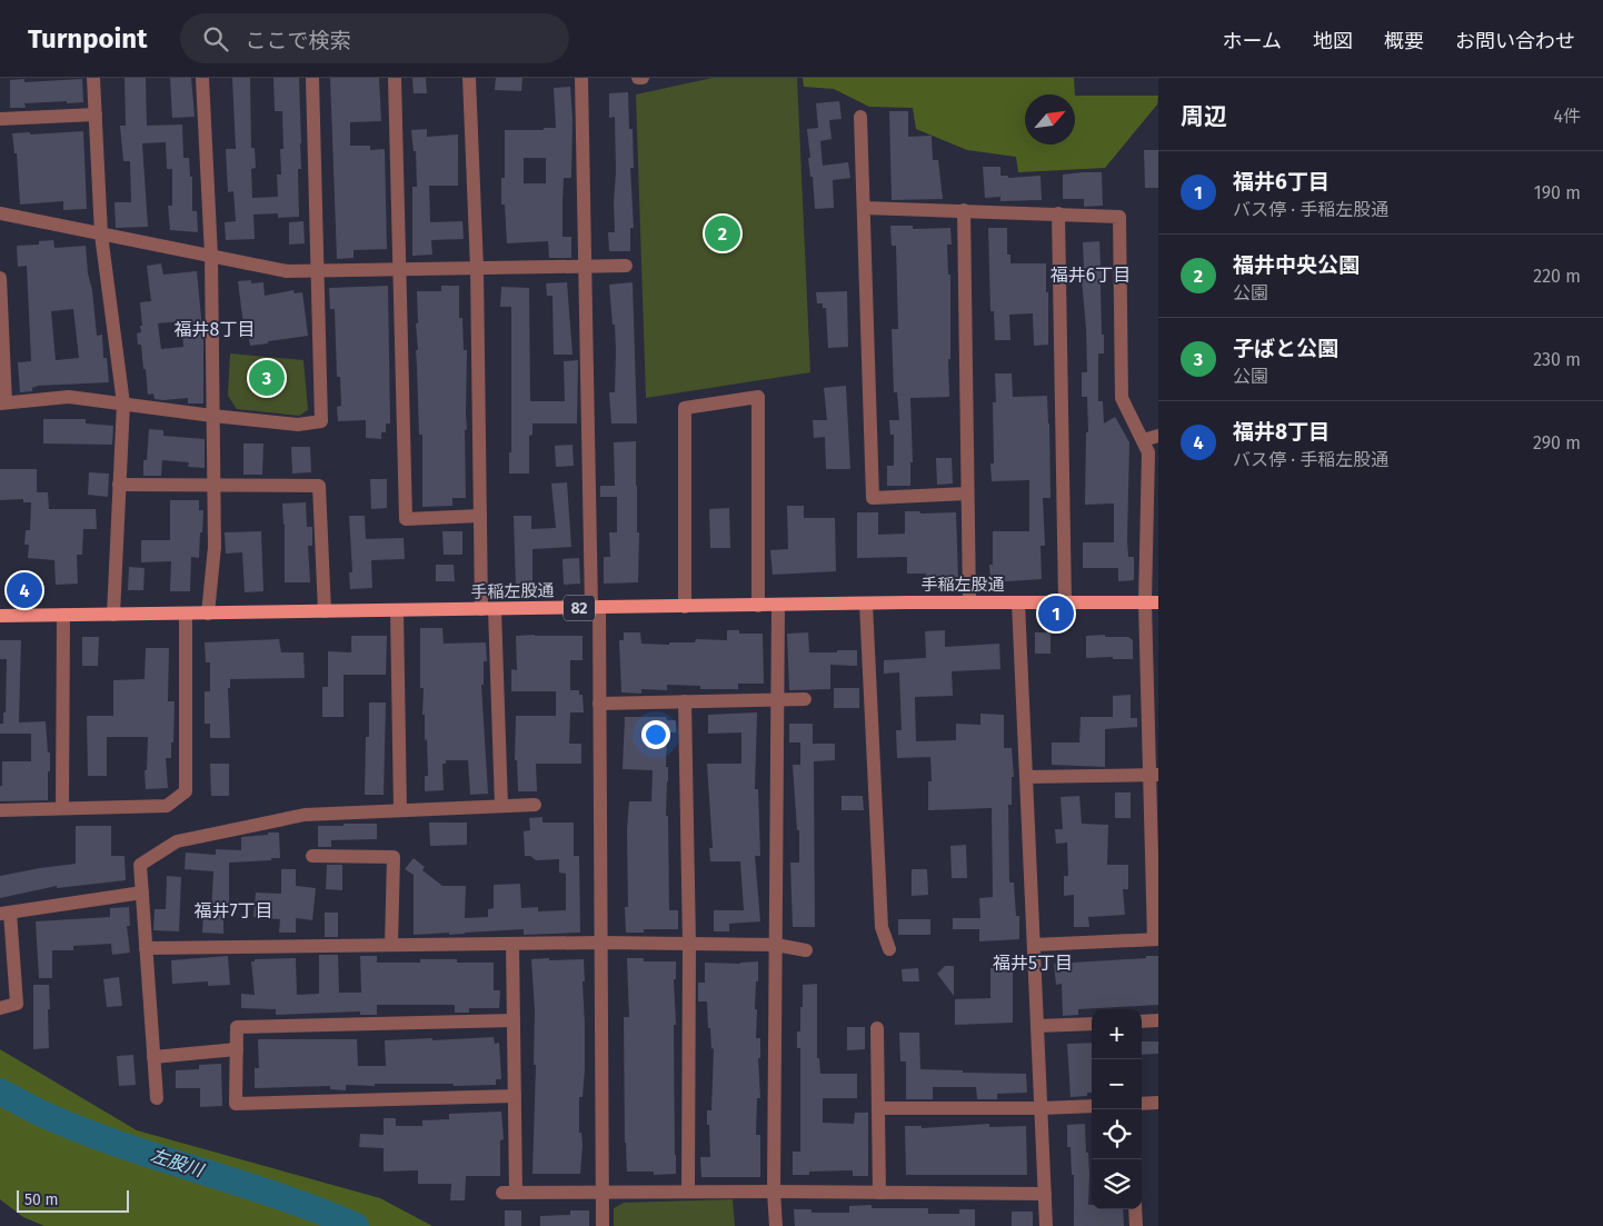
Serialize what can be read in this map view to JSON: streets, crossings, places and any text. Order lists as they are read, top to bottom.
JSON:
{
  "streets": {
    "main road": ["手稲左股通", "82"]
  },
  "districts": [
    "福井6丁目",
    "福井8丁目",
    "福井7丁目",
    "福井5丁目"
  ],
  "water": ["左股川"],
  "scale_bar": "50 m",
  "north": "top right",
  "page": {
    "header": "Turnpoint",
    "search": "ここで検索",
    "nav": [
      "ホーム",
      "地図",
      "概要",
      "お問い合わせ"
    ],
    "heading": ["周辺", "4件"],
    "list": [
      {
        "mark": "1",
        "name": "福井6丁目",
        "note": "バス停 · 手稲左股通",
        "value": "190 m"
      },
      {
        "mark": "2",
        "name": "福井中央公園",
        "note": "公園",
        "value": "220 m"
      },
      {
        "mark": "3",
        "name": "子ばと公園",
        "note": "公園",
        "value": "230 m"
      },
      {
        "mark": "4",
        "name": "福井8丁目",
        "note": "バス停 · 手稲左股通",
        "value": "290 m"
      }
    ],
    "pins": [
      "2",
      "3",
      "4",
      "1"
    ],
    "map_buttons": ["+", "−"],
    "scale": "50 m"
  }
}
